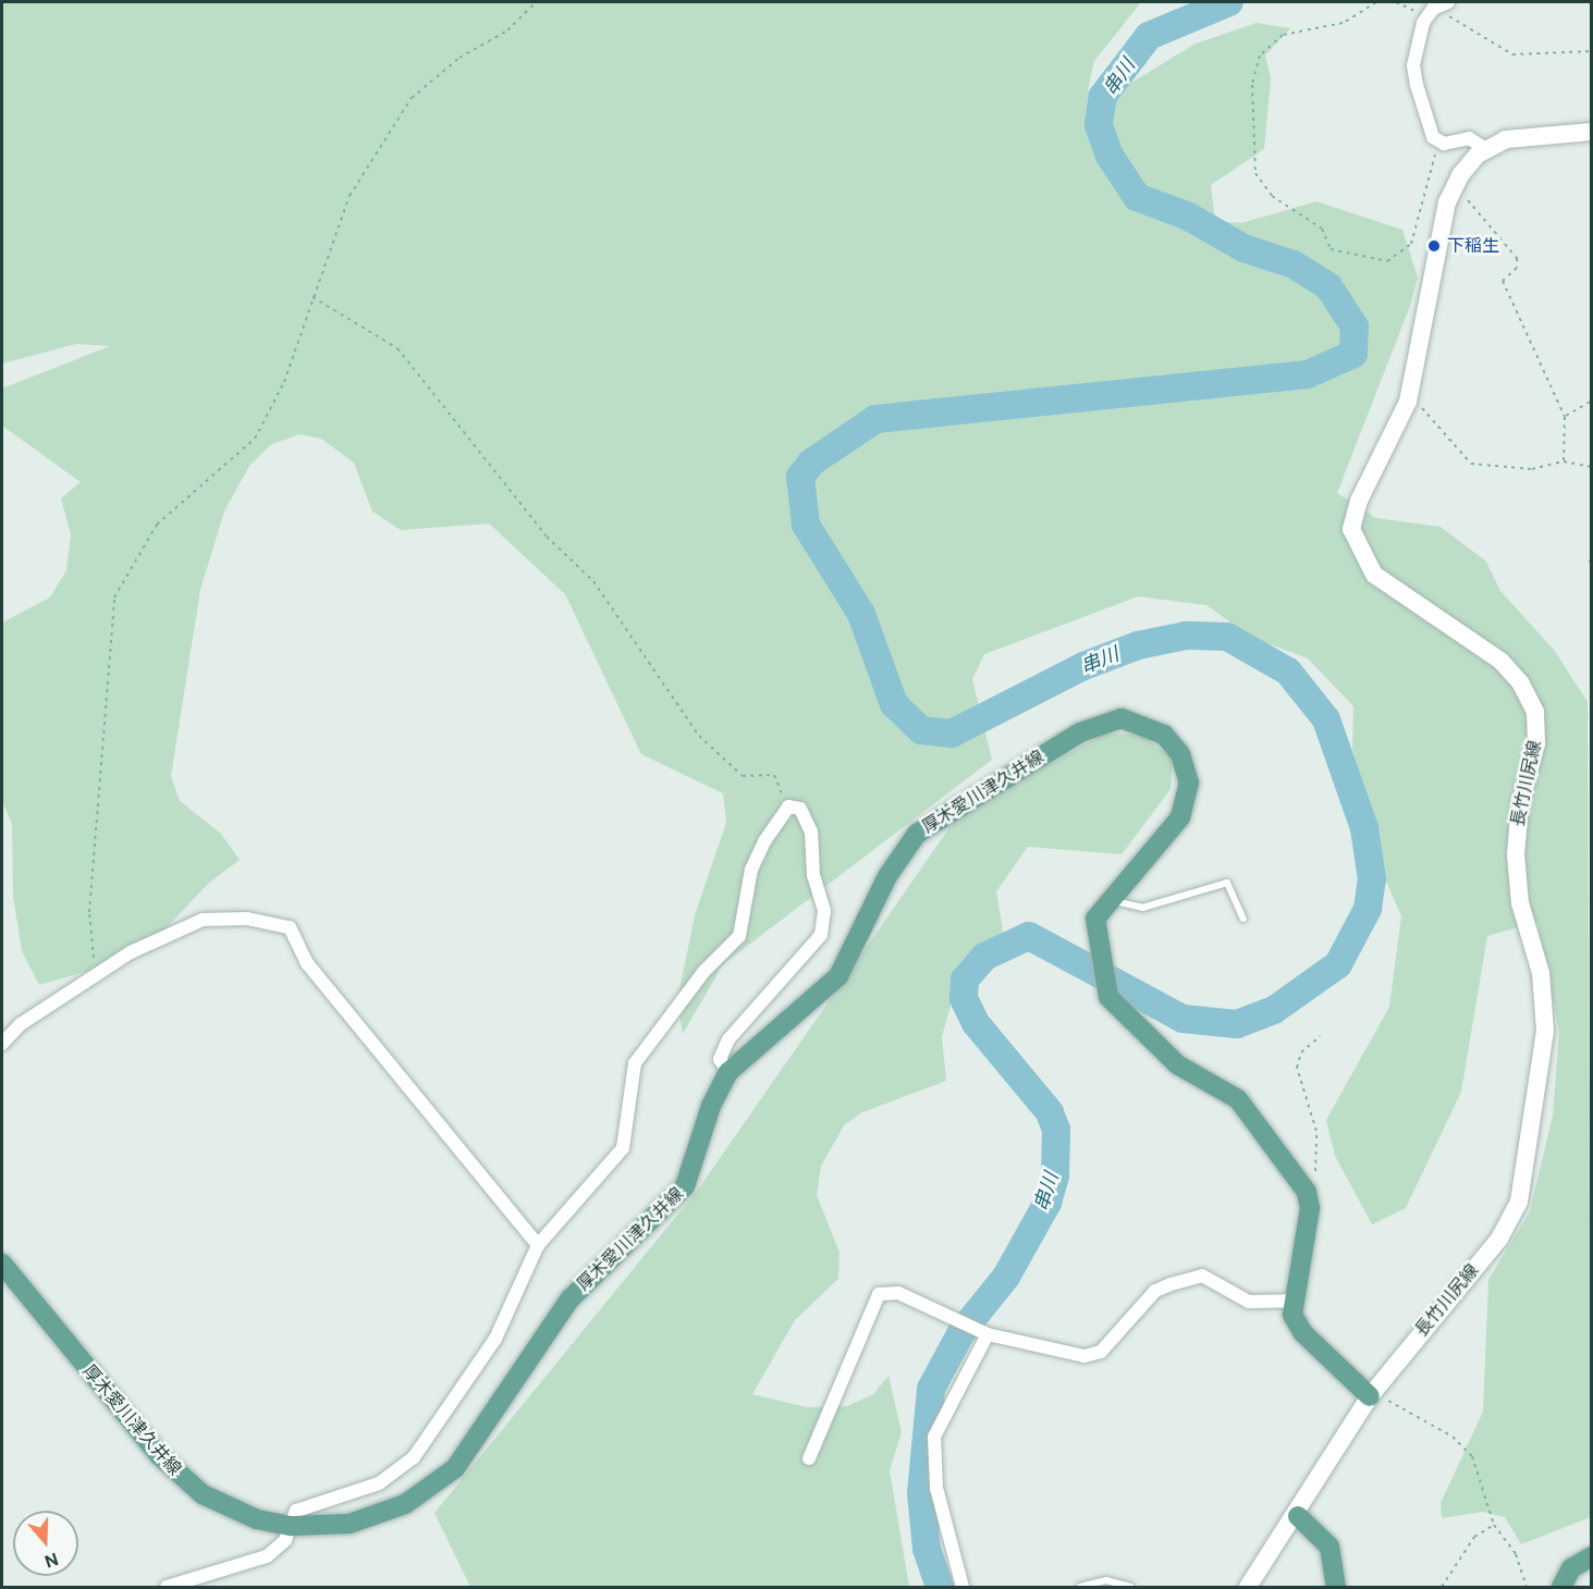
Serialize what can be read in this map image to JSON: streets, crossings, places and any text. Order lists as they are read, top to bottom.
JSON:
{
  "streets": {
    "main road": ["長竹川尻線", "厚木愛川津久井線"]
  },
  "water": ["串川"],
  "places": ["下稲生"],
  "north": "bottom"
}
